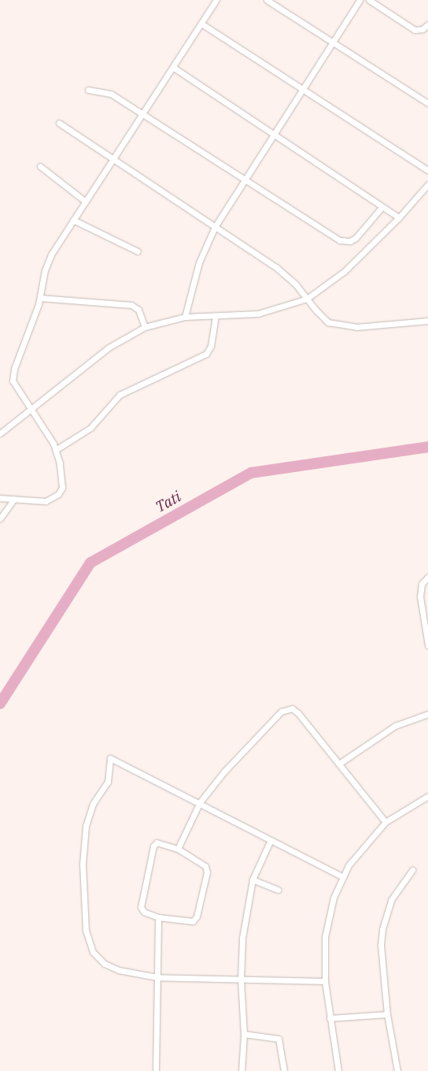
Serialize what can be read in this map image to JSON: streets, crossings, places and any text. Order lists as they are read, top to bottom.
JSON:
{
  "water": ["Tati"]
}
